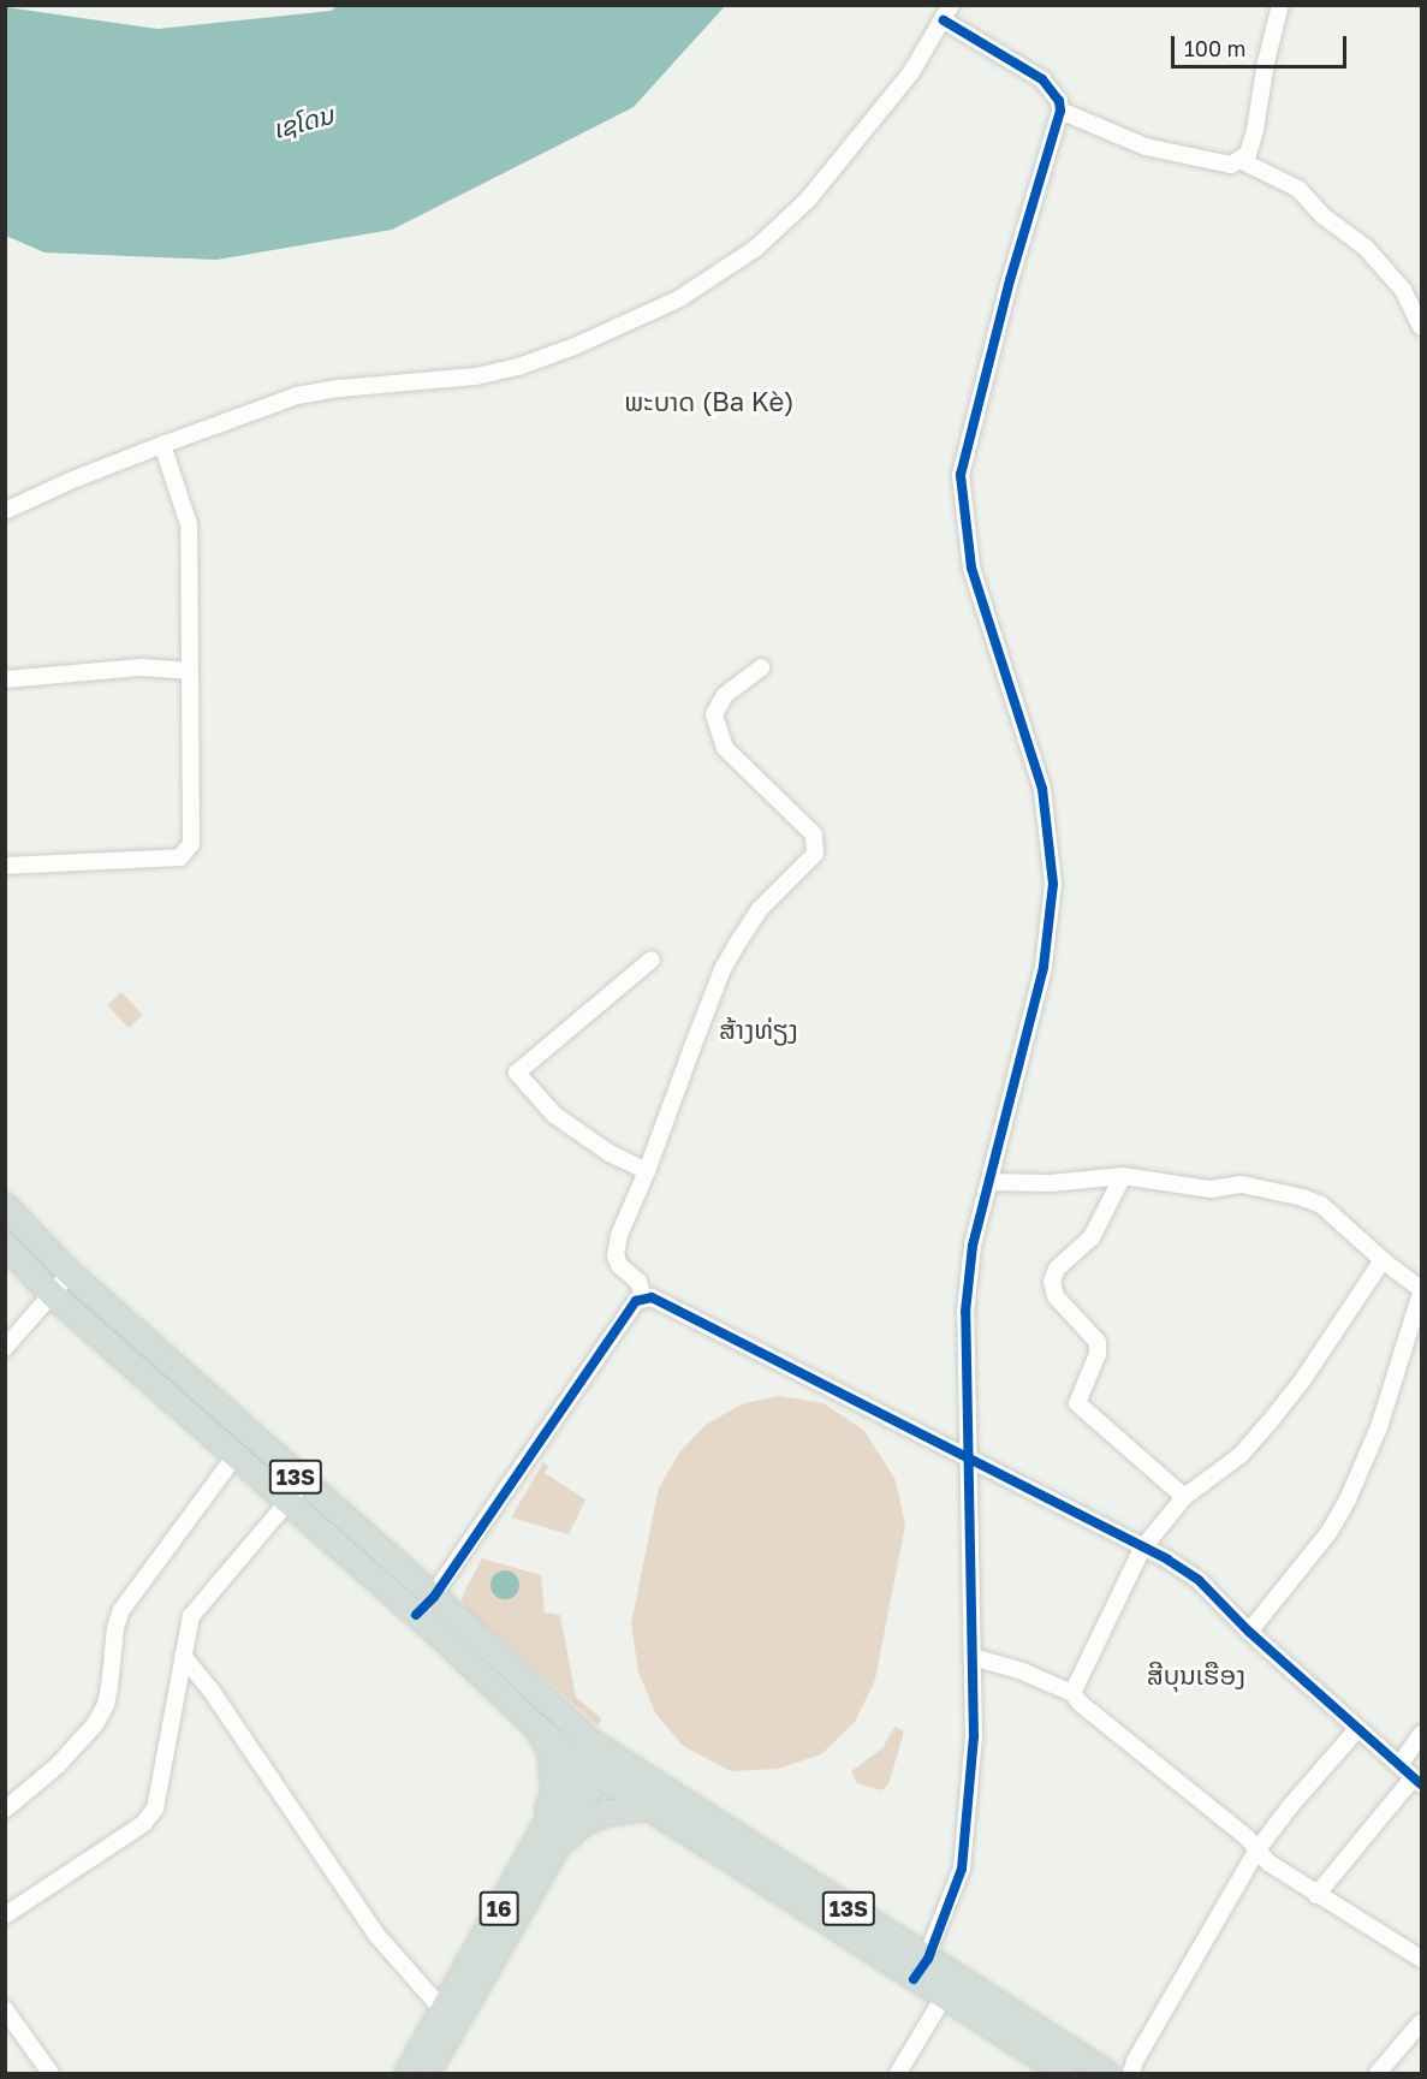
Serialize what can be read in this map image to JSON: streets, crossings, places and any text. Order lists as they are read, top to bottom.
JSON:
{
  "streets": {
    "highway": ["13S", "16"]
  },
  "crossings": [
    ["13S", "16"]
  ],
  "districts": ["ພະບາດ (Ba Kè)", "ສ້າງທ່ຽງ", "ສີບຸນເຮືອງ"],
  "water": ["ເຊໂດນ"],
  "scale_bar": "100 m"
}
